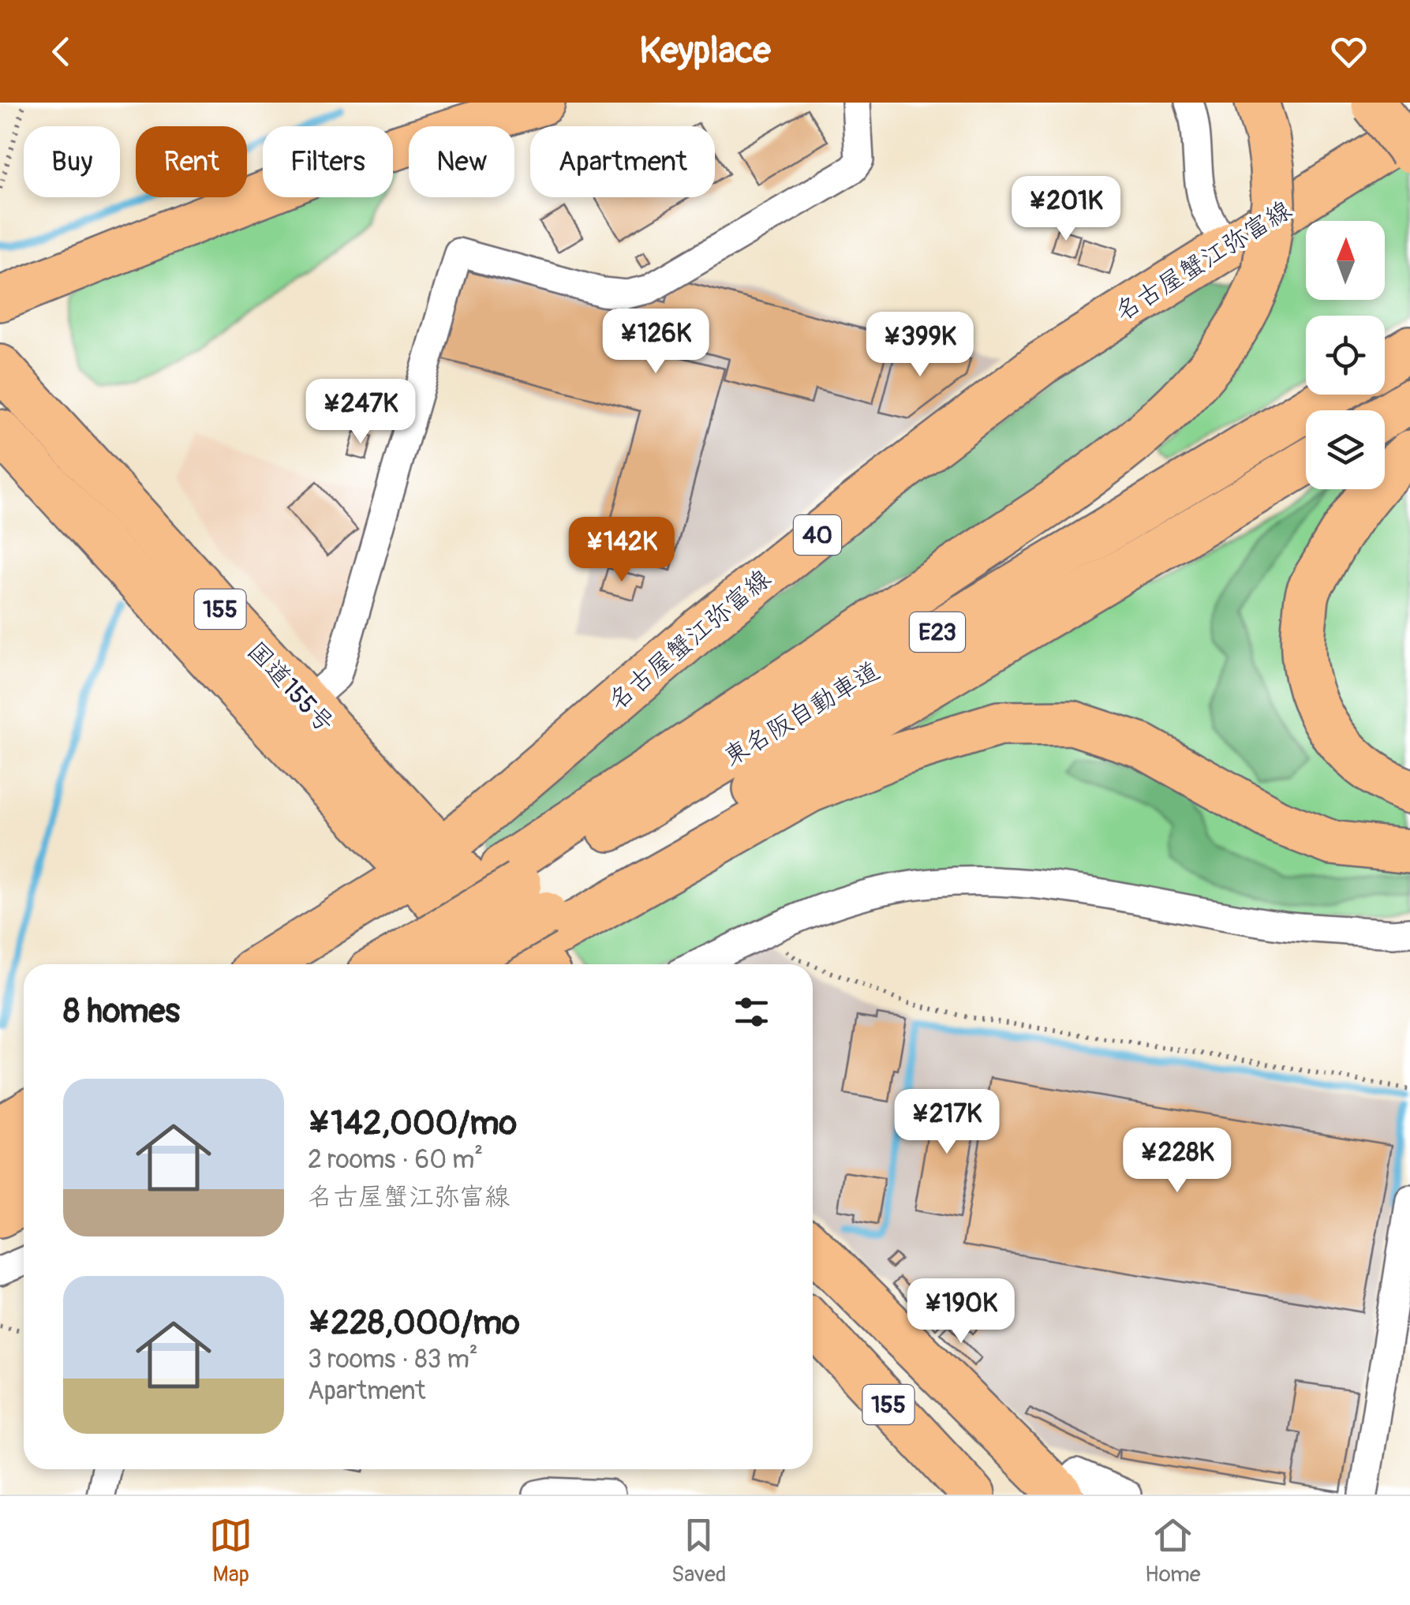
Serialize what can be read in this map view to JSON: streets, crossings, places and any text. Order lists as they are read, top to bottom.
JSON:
{
  "streets": {
    "main road": [
      "名古屋蟹江弥富線",
      "40",
      "155",
      "E23",
      "国道155号",
      "東名阪自動車道"
    ]
  },
  "crossings": [
    ["名古屋蟹江弥富線", "国道155号"],
    ["国道155号", "東名阪自動車道"]
  ],
  "north": "top",
  "page": {
    "header": "Keyplace",
    "chip": [
      "Buy",
      "Rent",
      "Filters",
      "New",
      "Apartment"
    ],
    "price": [
      "¥201K",
      "¥126K",
      "¥399K",
      "¥247K",
      "¥142K",
      "¥217K",
      "¥228K",
      "¥190K"
    ],
    "heading": "8 homes",
    "list": [
      {
        "name": "¥142,000/mo",
        "note": "2 rooms · 60 m² · 名古屋蟹江弥富線"
      },
      {
        "name": "¥228,000/mo",
        "note": "3 rooms · 83 m² · Apartment"
      }
    ],
    "tabs": ["Map", "Saved", "Home"]
  }
}
